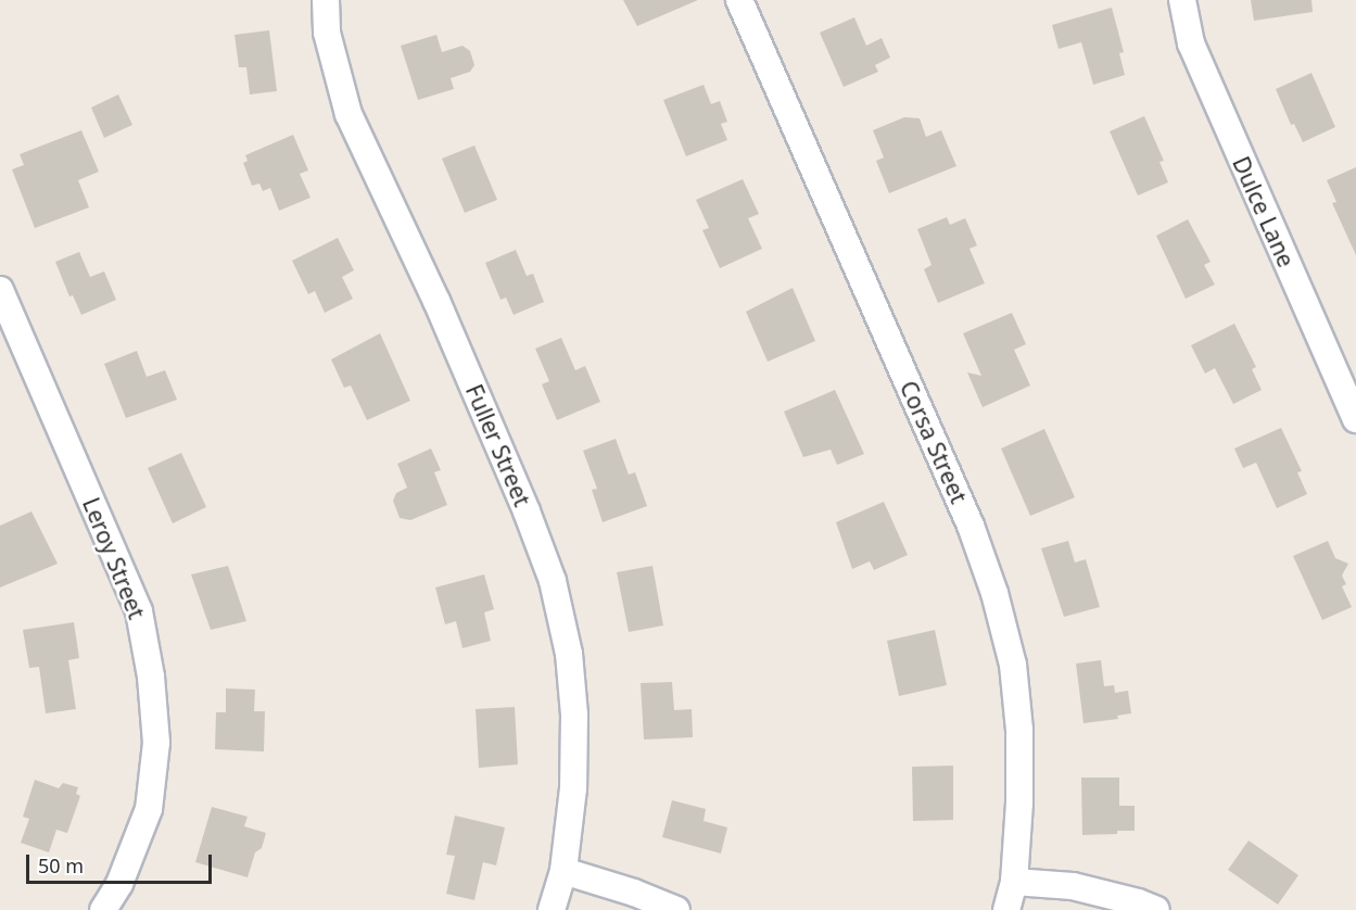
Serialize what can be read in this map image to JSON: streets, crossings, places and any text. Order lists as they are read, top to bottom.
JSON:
{
  "streets": {
    "street": [
      "Dulce Lane",
      "Corsa Street",
      "Fuller Street",
      "Leroy Street"
    ]
  },
  "scale_bar": "50 m"
}
